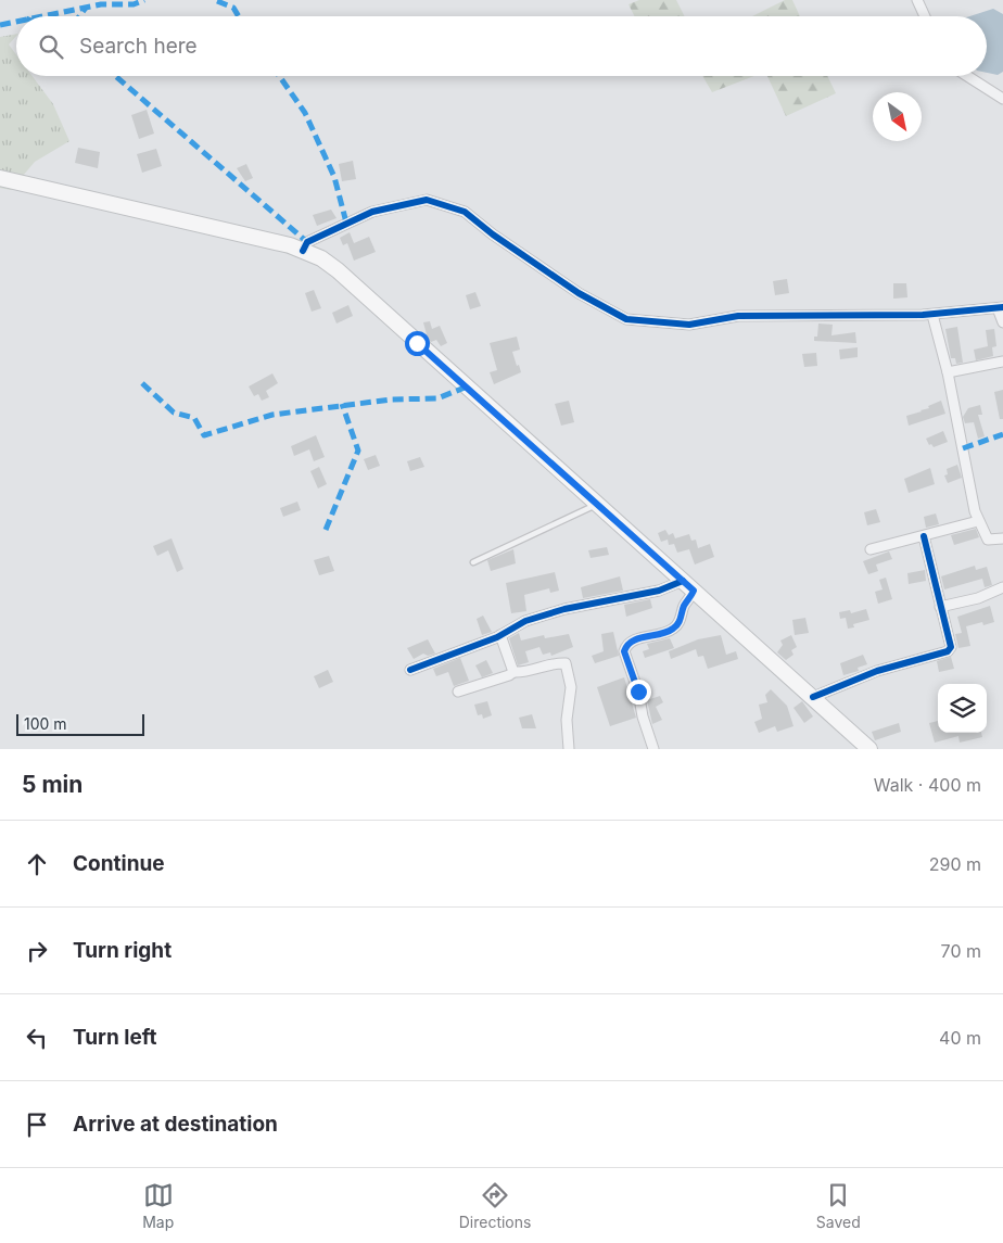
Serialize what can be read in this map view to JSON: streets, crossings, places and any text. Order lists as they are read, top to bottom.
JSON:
{
  "scale_bar": "100 m",
  "north": "bottom right",
  "page": {
    "search": "Search here",
    "scale": "100 m",
    "heading": ["5 min", "Walk · 400 m"],
    "list": [
      ["Continue", "290 m"],
      ["Turn right", "70 m"],
      ["Turn left", "40 m"],
      "Arrive at destination"
    ],
    "nav": ["Map", "Directions", "Saved"]
  }
}
